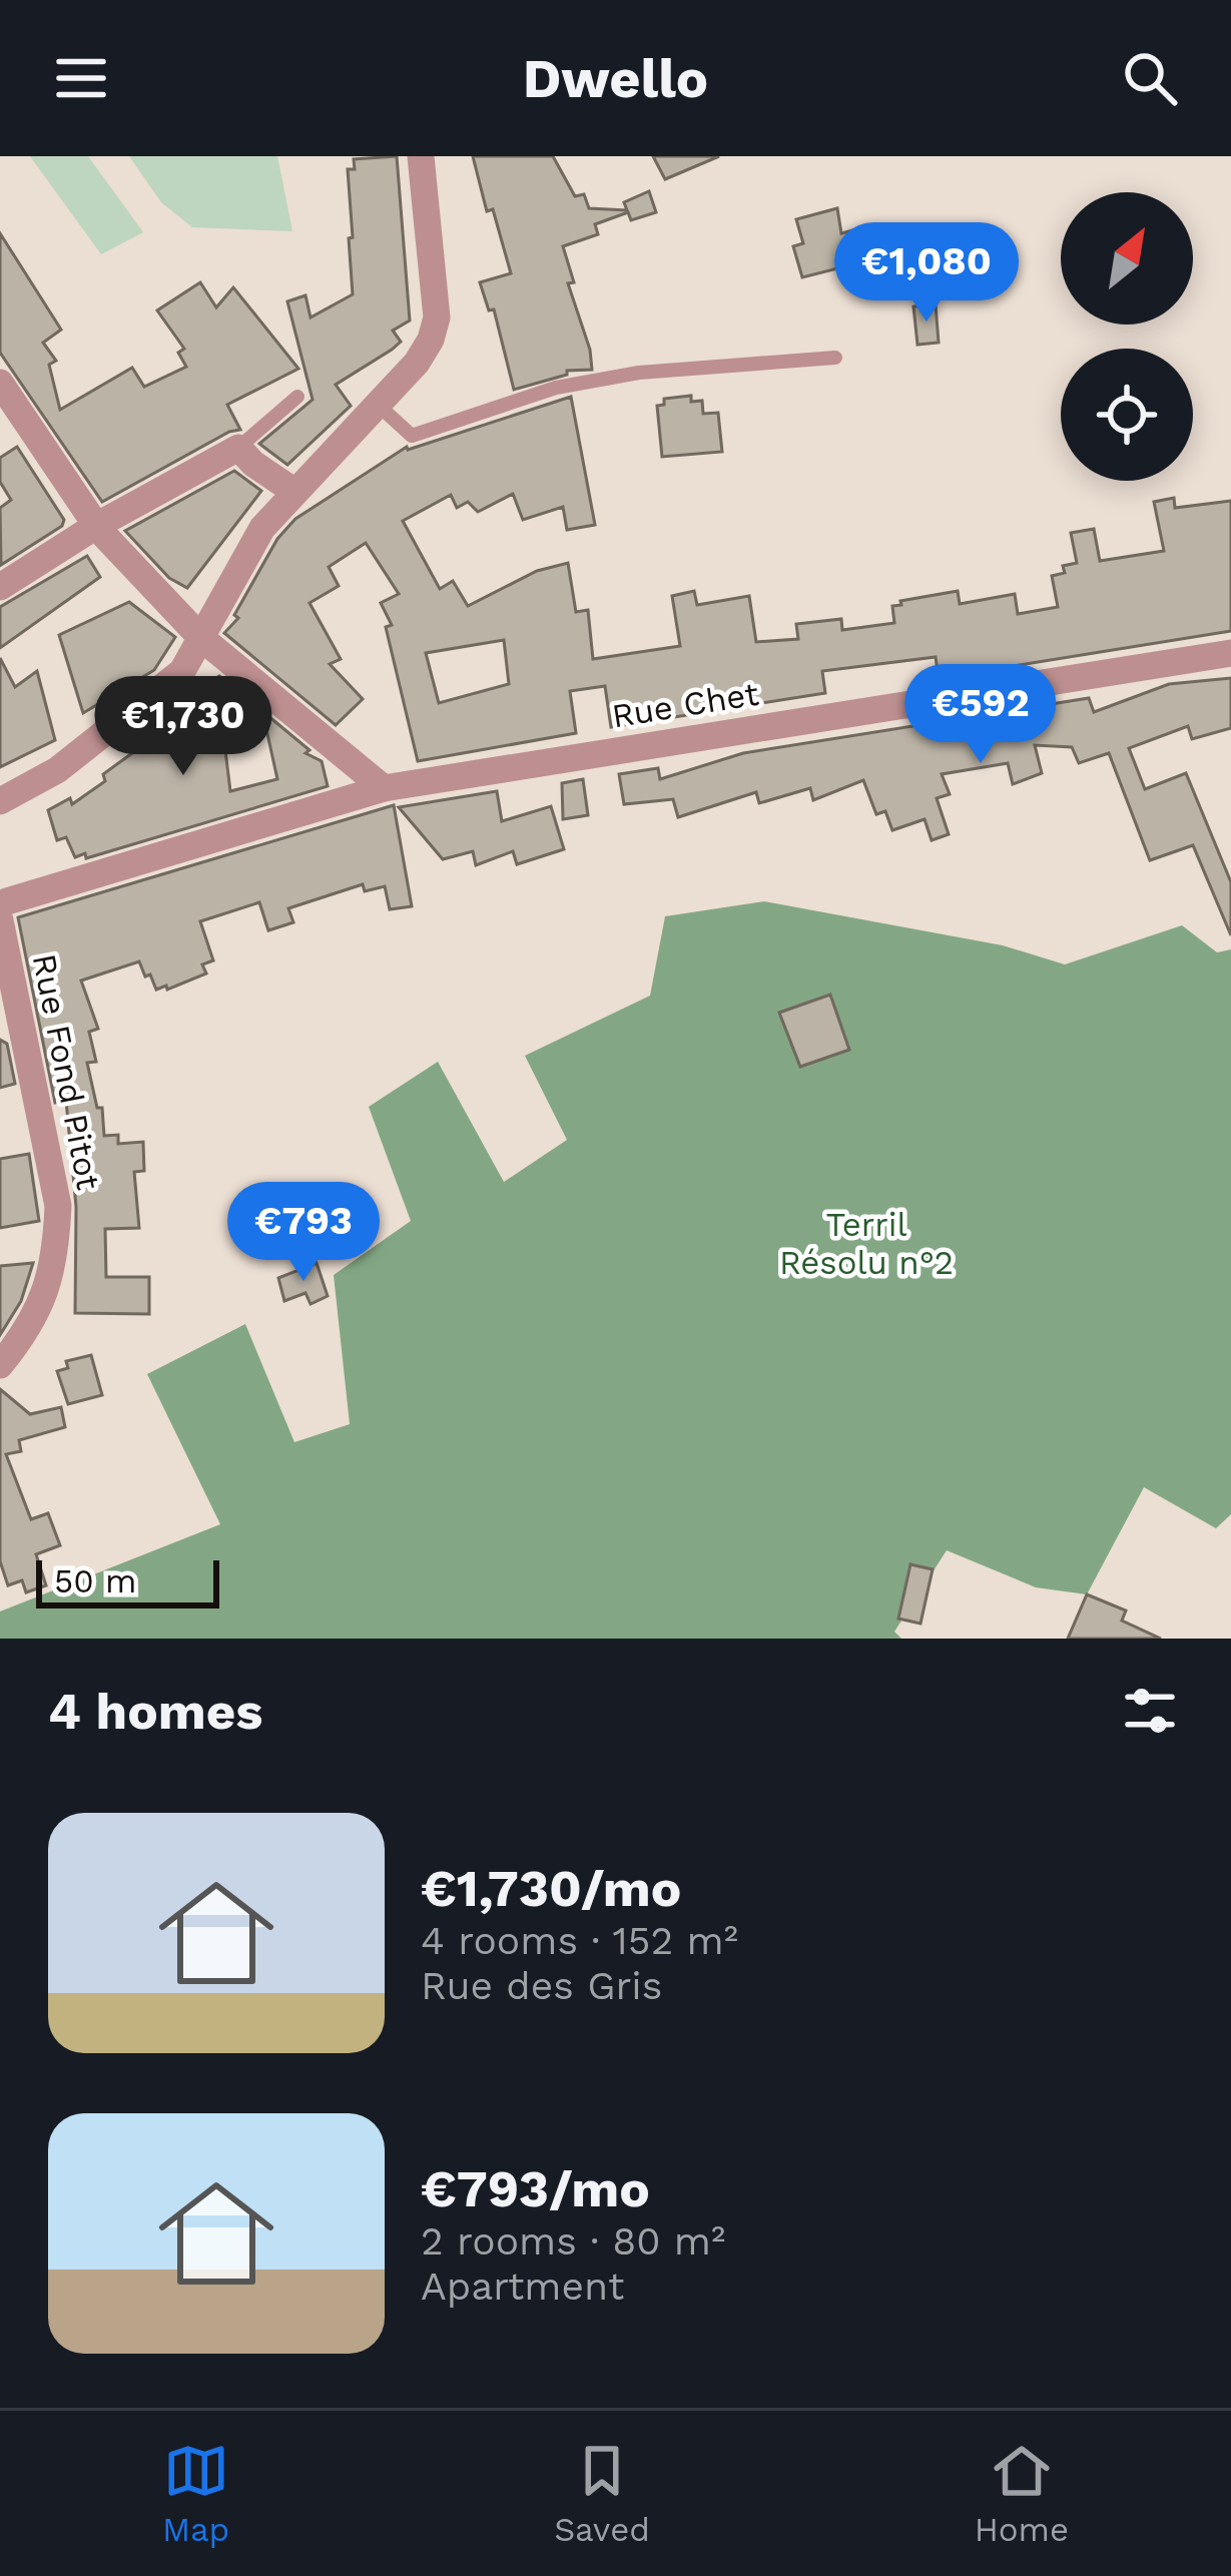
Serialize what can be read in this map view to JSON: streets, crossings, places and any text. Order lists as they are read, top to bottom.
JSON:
{
  "streets": {
    "street": ["Rue Chet", "Rue Fond Pitot"]
  },
  "crossings": [
    ["Rue Chet", "Rue Fond Pitot"]
  ],
  "parks": ["Terril Résolu n°2"],
  "scale_bar": "50 m",
  "north": "top right",
  "page": {
    "header": "Dwello",
    "price": [
      "€1,080",
      "€592",
      "€1,730",
      "€793"
    ],
    "scale": "50 m",
    "heading": "4 homes",
    "list": [
      {
        "name": "€1,730/mo",
        "note": "4 rooms · 152 m² · Rue des Gris"
      },
      {
        "name": "€793/mo",
        "note": "2 rooms · 80 m² · Apartment"
      }
    ],
    "tabs": ["Map", "Saved", "Home"]
  }
}
